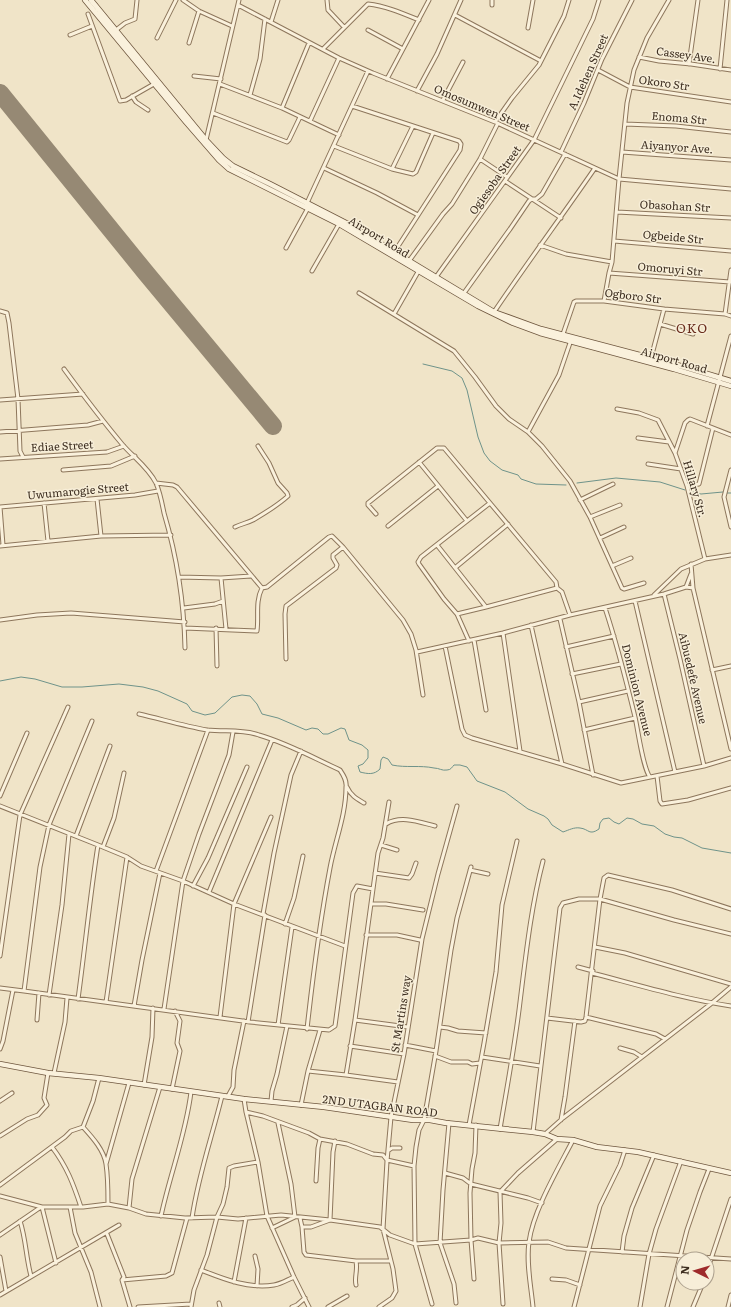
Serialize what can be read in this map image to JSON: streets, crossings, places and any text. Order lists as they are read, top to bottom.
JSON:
{
  "streets": {
    "main road": ["Airport Road", "2ND UTAGBAN ROAD"],
    "street": [
      "Cassey Ave.",
      "A.Idehen Street",
      "Okoro Str",
      "Omosumwen Street",
      "Enoma Str",
      "Aiyanyor Ave.",
      "Ogiesoba Street",
      "Obasohan Str",
      "Ogbeide Str",
      "Omoruyi Str",
      "Ogboro Str",
      "Ediae Street",
      "Hillary Str.",
      "Uwumarogie Street",
      "Aibuedefe Avenue",
      "Dominion Avenue",
      "St Martins way"
    ]
  },
  "crossings": [
    ["A.Idehen Street", "Okoro Str"],
    ["A.Idehen Street", "Omosumwen Street"],
    ["Omosumwen Street", "Ogiesoba Street"],
    ["Ogiesoba Street", "Airport Road"],
    ["Airport Road", "Ogboro Str"],
    ["St Martins way", "2ND UTAGBAN ROAD"]
  ],
  "districts": ["OKO"],
  "north": "left"
}
